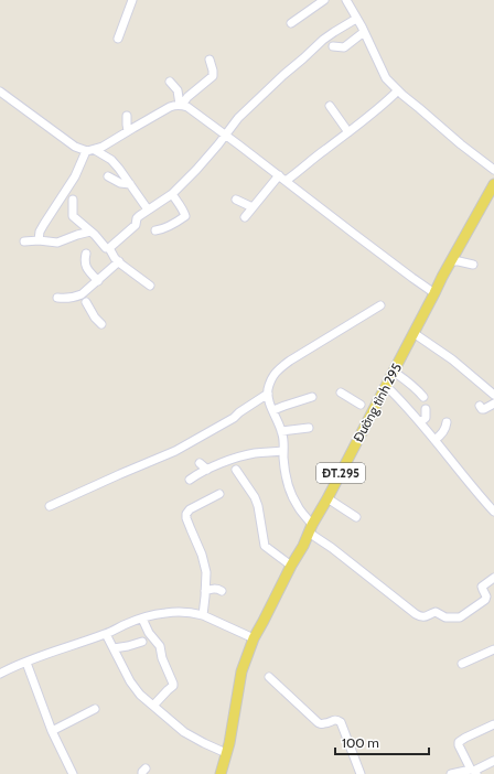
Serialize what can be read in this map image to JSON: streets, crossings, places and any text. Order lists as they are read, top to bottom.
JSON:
{
  "streets": {
    "main road": ["Đường tỉnh 295", "ĐT.295"]
  },
  "scale_bar": "100 m"
}
